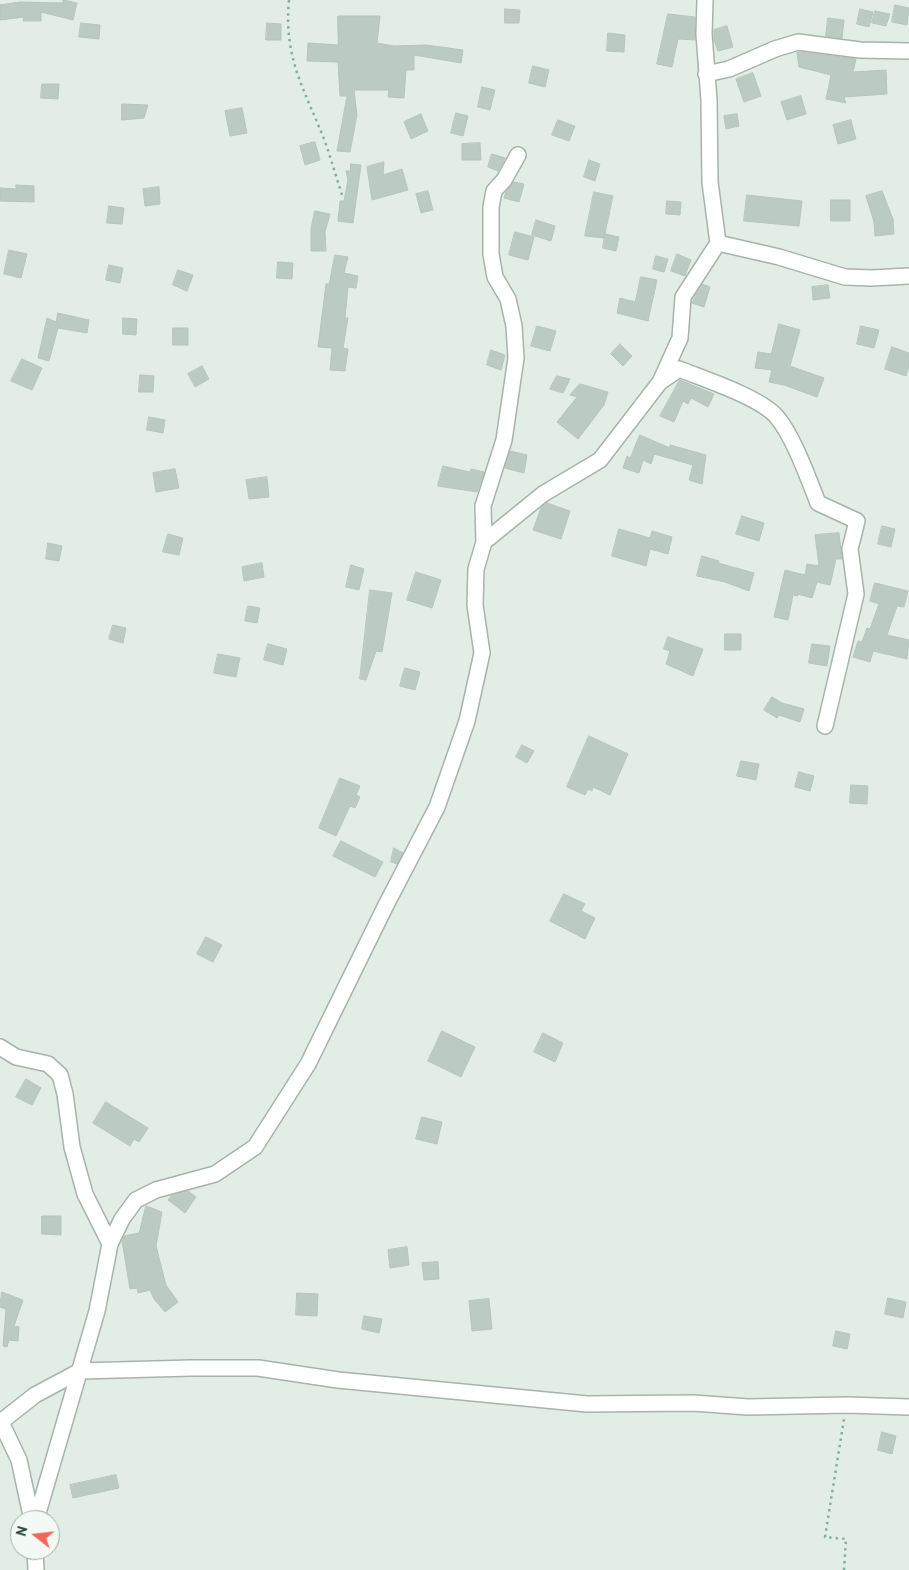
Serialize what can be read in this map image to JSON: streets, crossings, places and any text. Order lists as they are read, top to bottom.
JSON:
{
  "north": "left"
}
